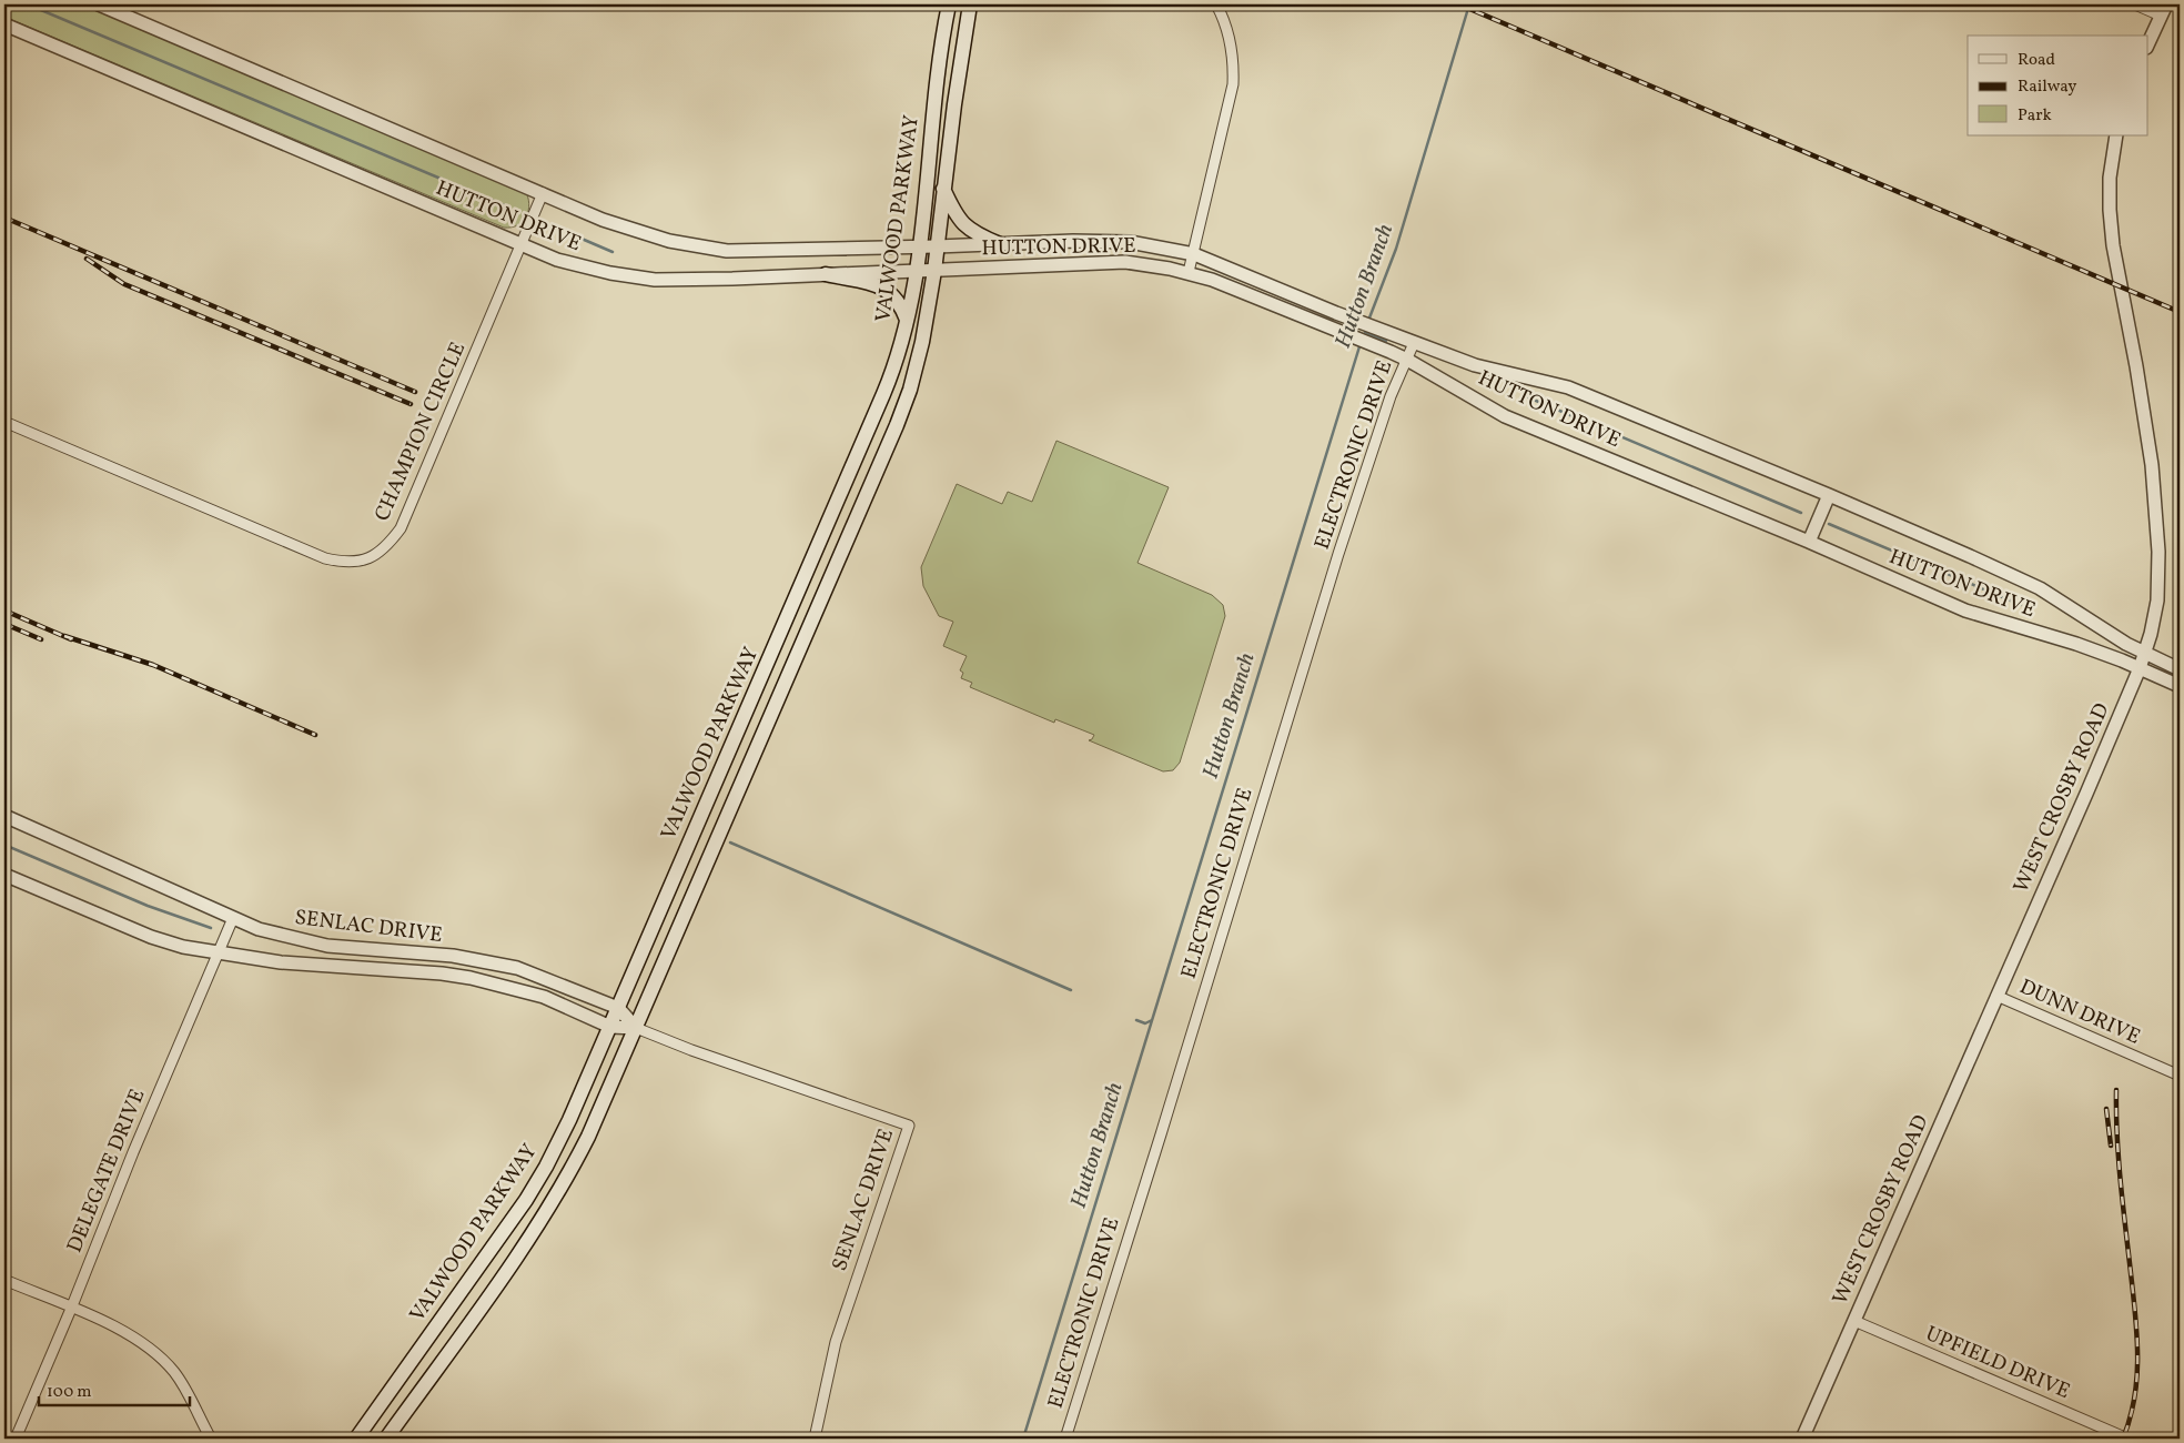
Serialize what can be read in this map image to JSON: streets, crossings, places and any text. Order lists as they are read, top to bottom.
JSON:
{
  "streets": {
    "main road": ["VALWOOD PARKWAY"],
    "street": [
      "HUTTON DRIVE",
      "CHAMPION CIRCLE",
      "ELECTRONIC DRIVE",
      "WEST CROSBY ROAD",
      "SENLAC DRIVE",
      "DUNN DRIVE",
      "DELEGATE DRIVE",
      "UPFIELD DRIVE"
    ]
  },
  "crossings": [
    ["HUTTON DRIVE", "VALWOOD PARKWAY"],
    ["HUTTON DRIVE", "CHAMPION CIRCLE"],
    ["HUTTON DRIVE", "ELECTRONIC DRIVE"],
    ["HUTTON DRIVE", "WEST CROSBY ROAD"],
    ["VALWOOD PARKWAY", "SENLAC DRIVE"],
    ["WEST CROSBY ROAD", "DUNN DRIVE"],
    ["WEST CROSBY ROAD", "UPFIELD DRIVE"],
    ["SENLAC DRIVE", "DELEGATE DRIVE"]
  ],
  "water": ["Hutton Branch"],
  "legend": ["Road", "Railway", "Park"],
  "scale_bar": "100 m"
}
